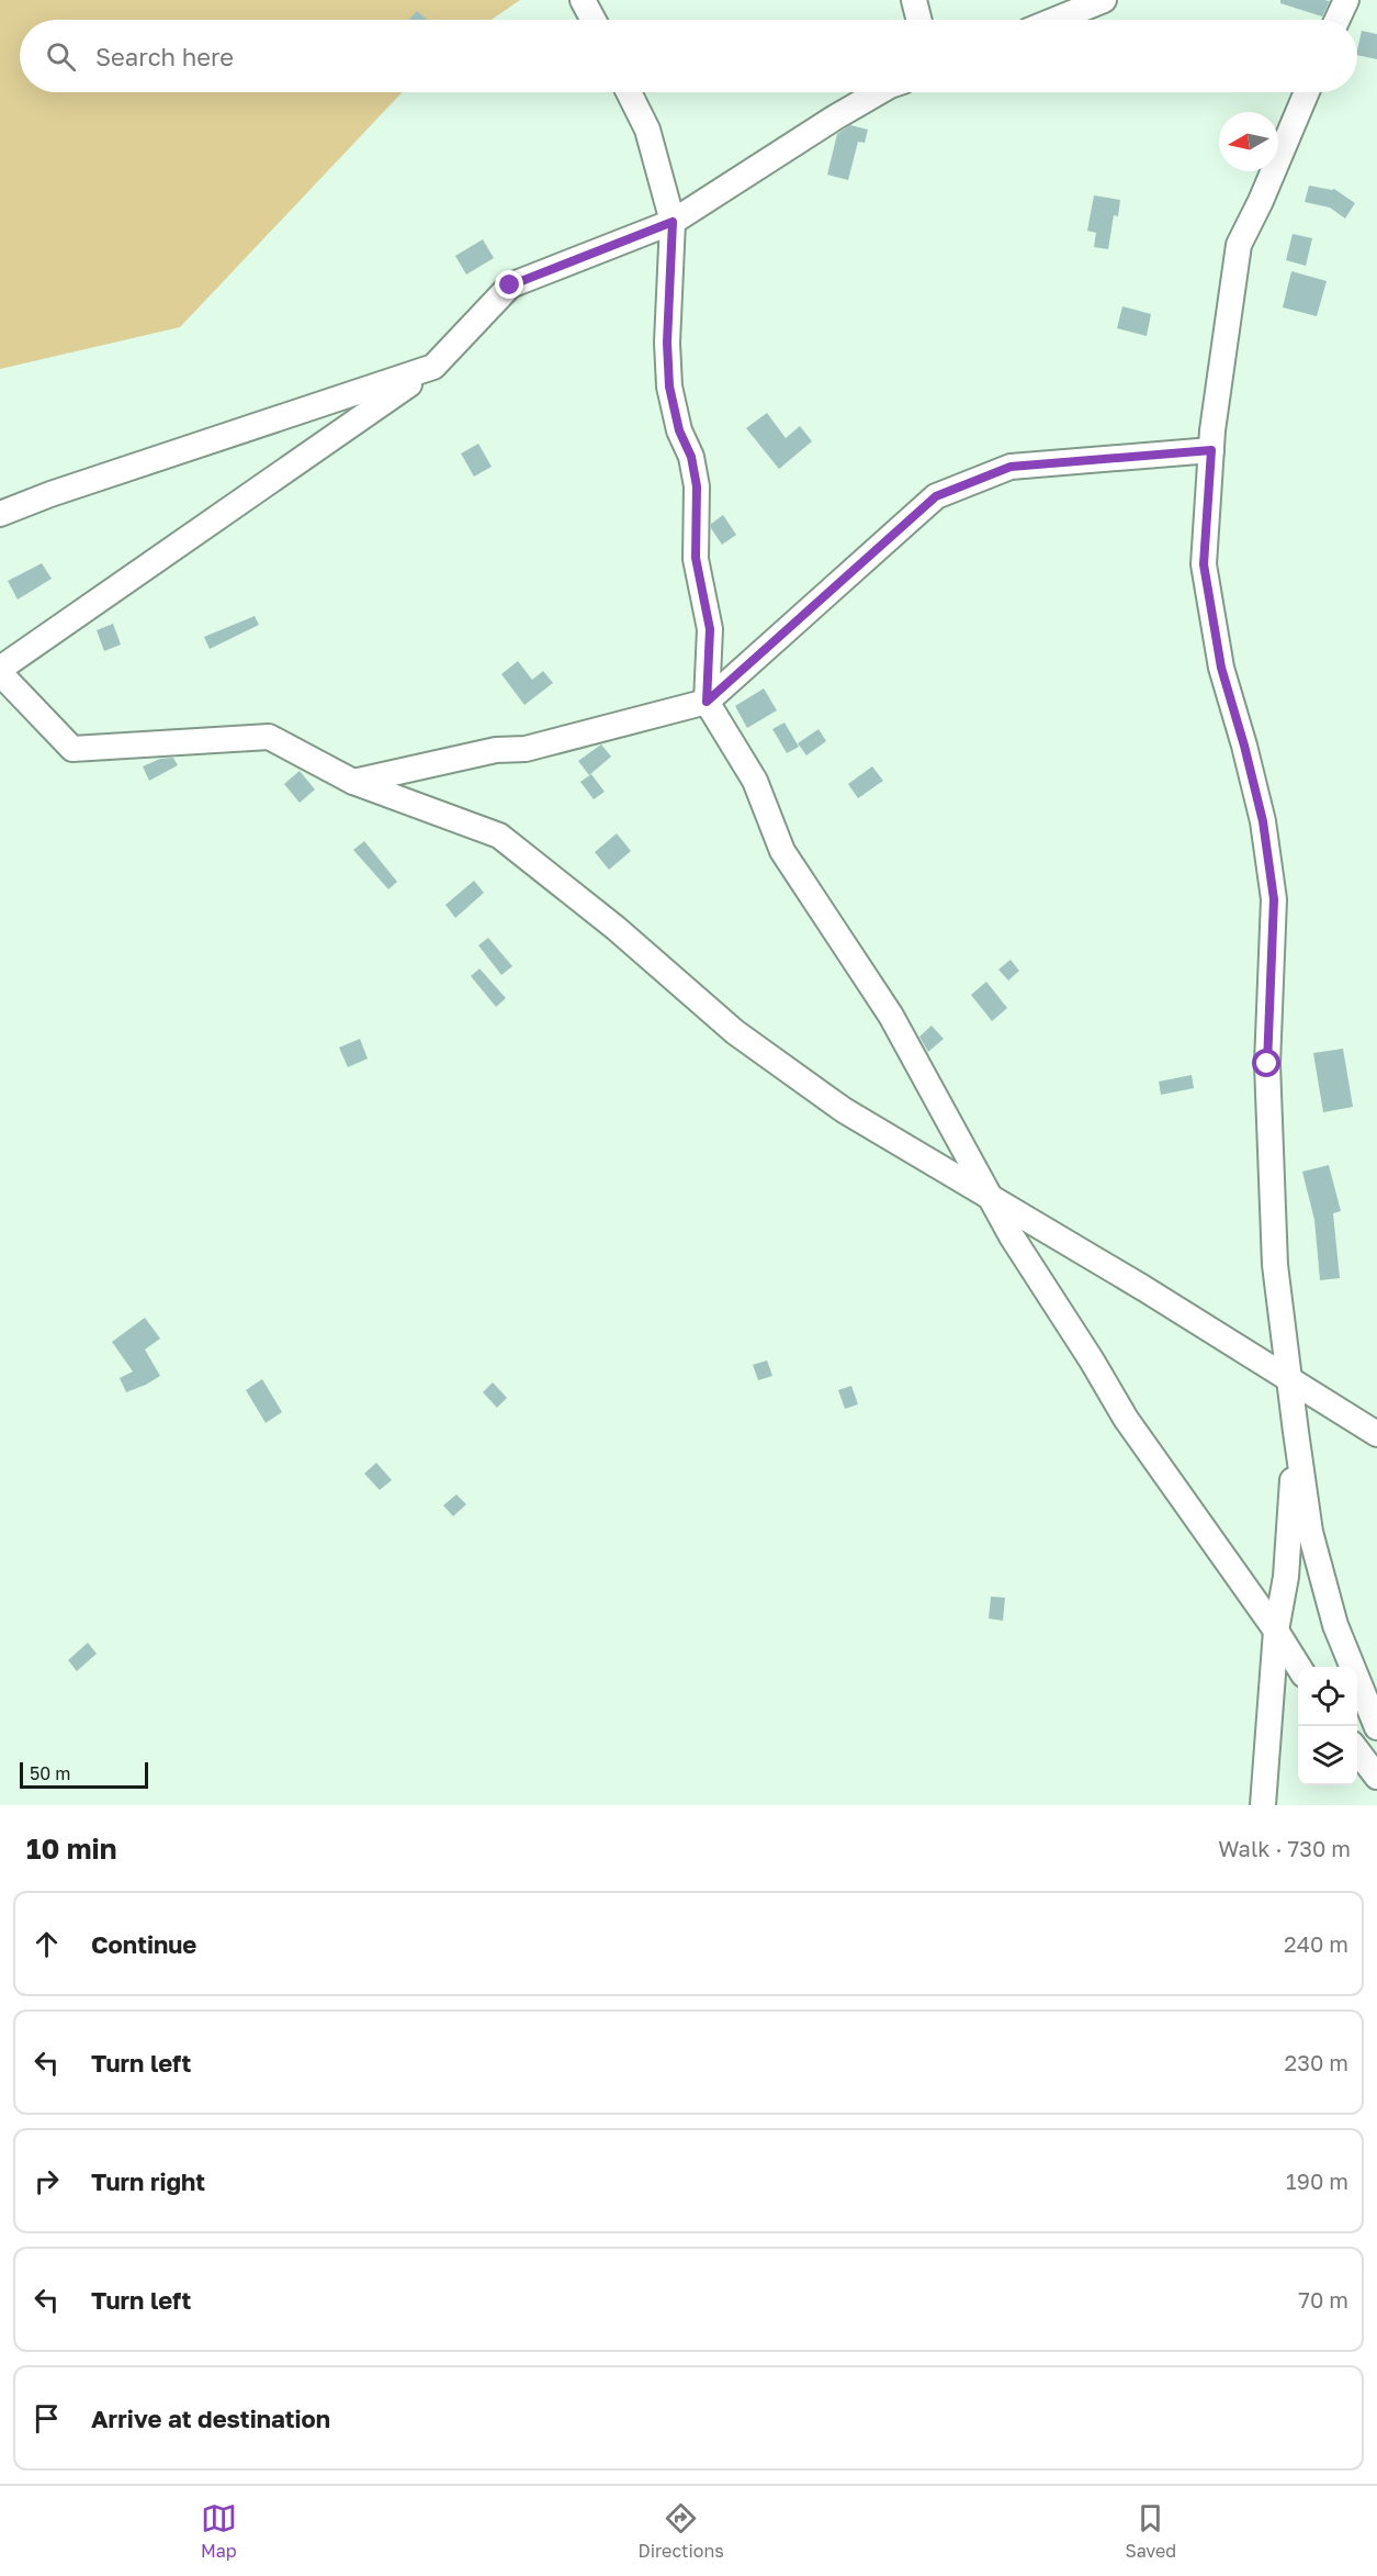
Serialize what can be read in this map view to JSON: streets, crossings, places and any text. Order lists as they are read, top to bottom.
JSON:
{
  "scale_bar": "50 m",
  "north": "left",
  "page": {
    "search": "Search here",
    "scale": "50 m",
    "heading": ["10 min", "Walk · 730 m"],
    "list": [
      ["Continue", "240 m"],
      ["Turn left", "230 m"],
      ["Turn right", "190 m"],
      ["Turn left", "70 m"],
      "Arrive at destination"
    ],
    "nav": ["Map", "Directions", "Saved"]
  }
}
